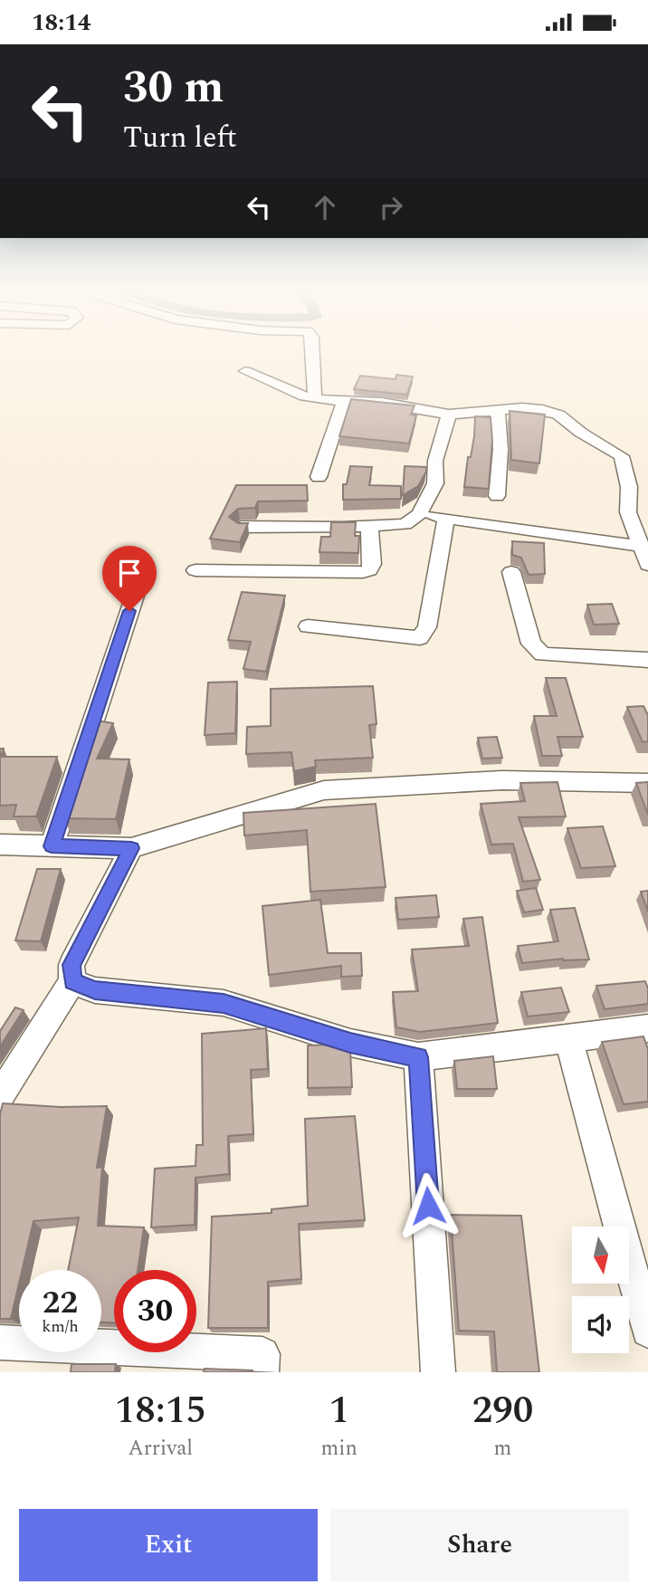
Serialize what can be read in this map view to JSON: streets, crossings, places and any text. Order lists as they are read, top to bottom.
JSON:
{
  "north": "bottom",
  "page": {
    "status": "18:14",
    "turn": ["30 m", "Turn left"],
    "speed": "22 km/h",
    "limit": "30",
    "eta": [
      "18:15",
      "Arrival",
      "1",
      "min",
      "290",
      "m"
    ],
    "buttons": ["Exit", "Share"]
  }
}
